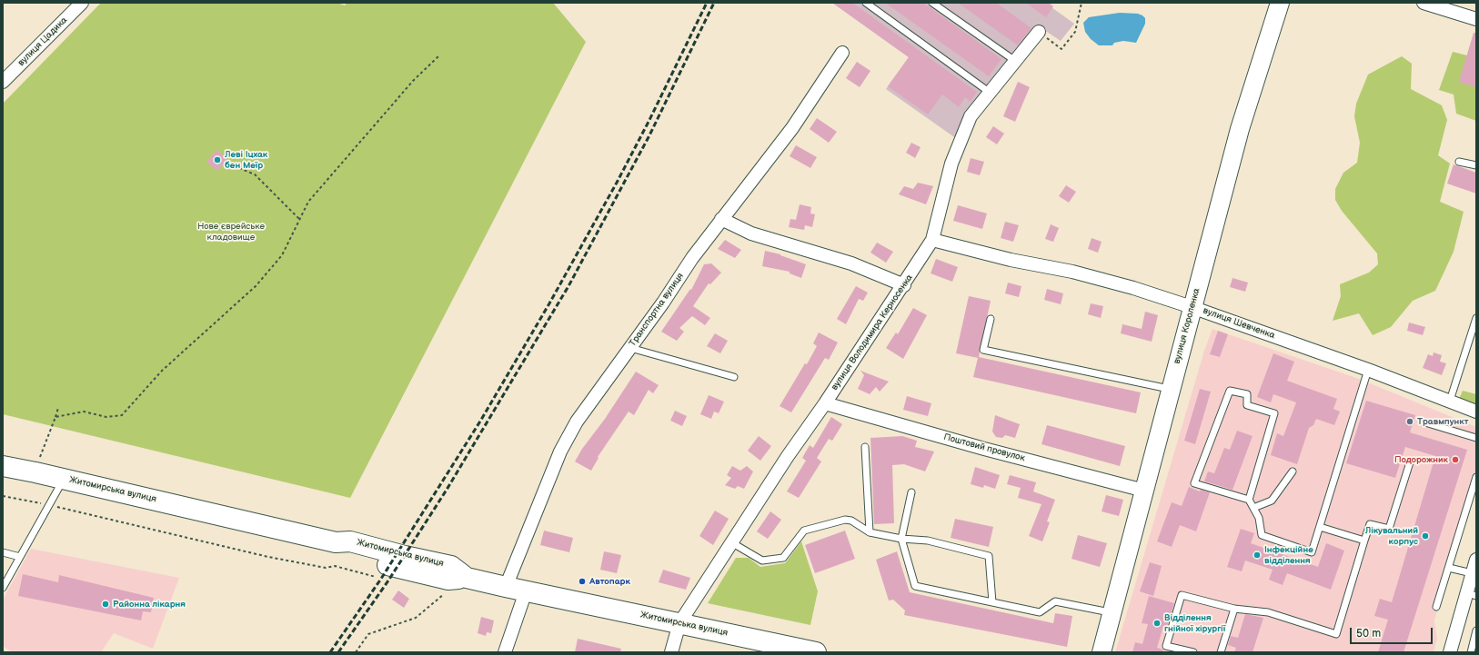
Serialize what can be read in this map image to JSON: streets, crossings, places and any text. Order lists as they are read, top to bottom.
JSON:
{
  "streets": {
    "main road": ["вулиця Короленка", "Житомирська вулиця"],
    "street": [
      "вулиця Цадика",
      "Транспортна вулиця",
      "вулиця Шевченка",
      "вулиця Володимира Керносенка",
      "Поштовий провулок"
    ]
  },
  "crossings": [
    ["Транспортна вулиця", "Житомирська вулиця"],
    ["вулиця Шевченка", "вулиця Короленка"],
    ["вулиця Шевченка", "вулиця Володимира Керносенка"],
    ["вулиця Короленка", "Поштовий провулок"],
    ["вулиця Володимира Керносенка", "Поштовий провулок"],
    ["вулиця Володимира Керносенка", "Житомирська вулиця"]
  ],
  "parks": ["Нове єврейське кладовище"],
  "places": [
    "Леві Іцхак бен Меїр",
    "Травмпункт",
    "Подорожник",
    "Лікувальний корпус",
    "Інфекційне відділення",
    "Автопарк",
    "Районна лікарня",
    "Відділення гнійної хірургії"
  ],
  "scale_bar": "50 m"
}
